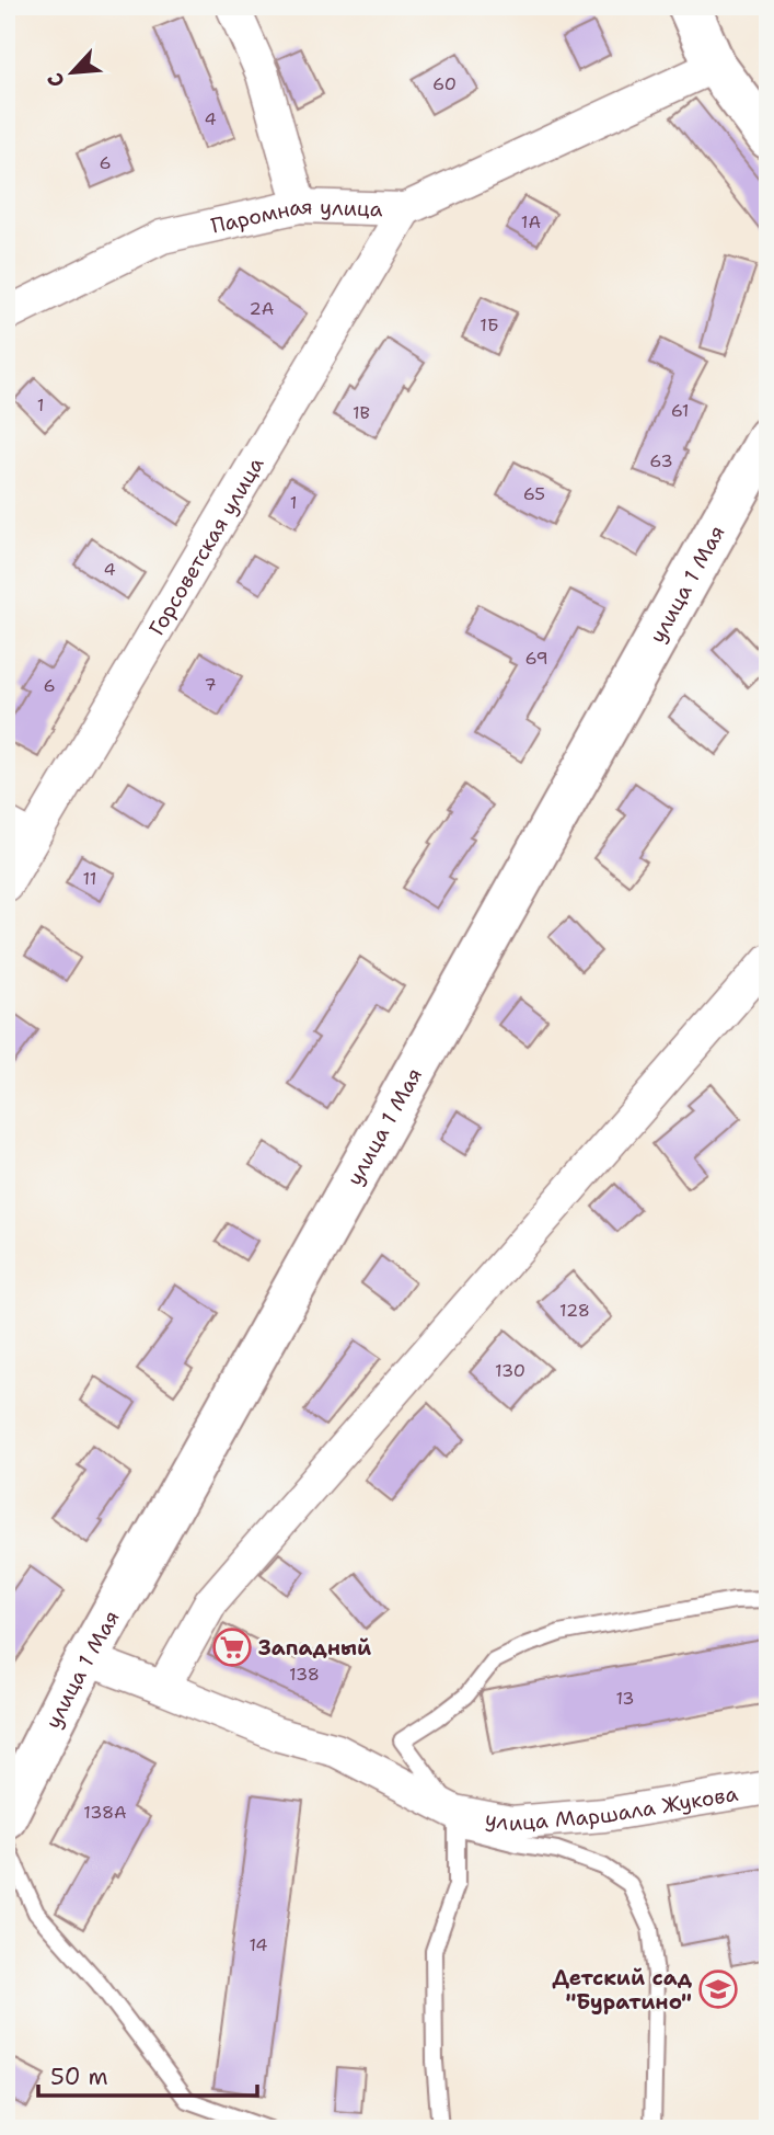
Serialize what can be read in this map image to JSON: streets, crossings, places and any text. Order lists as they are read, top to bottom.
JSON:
{
  "streets": {
    "main road": ["улица 1 Мая"],
    "street": ["Паромная улица", "Горсоветская улица", "улица Маршала Жукова"]
  },
  "crossings": [
    ["Паромная улица", "Горсоветская улица"],
    ["улица 1 Мая", "улица Маршала Жукова"]
  ],
  "places": {
    "supermarket": ["Западный"],
    "school or university": ["Детский сад \"Буратино\""]
  },
  "house_numbers": [
    "60",
    "4",
    "6",
    "1А",
    "2А",
    "1Б",
    "1",
    "61",
    "1В",
    "63",
    "65",
    "1",
    "4",
    "69",
    "7",
    "6",
    "11",
    "128",
    "130",
    "138",
    "13",
    "138А",
    "14"
  ],
  "scale_bar": "50 m",
  "north": "bottom left"
}
